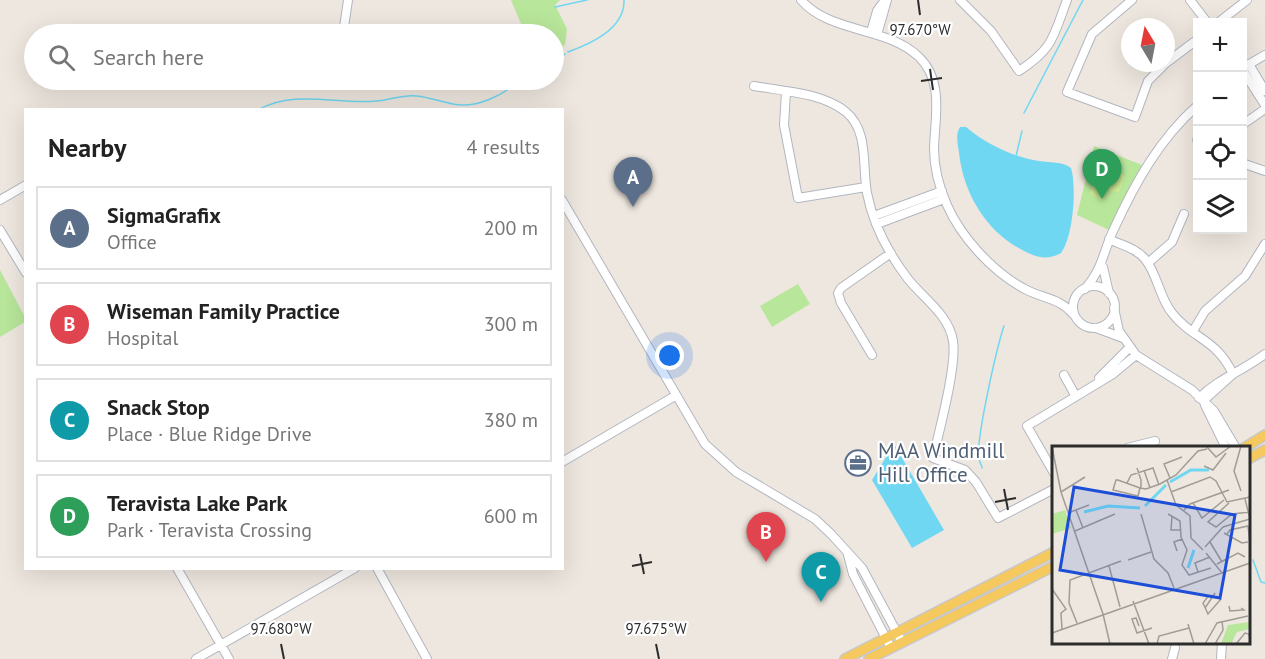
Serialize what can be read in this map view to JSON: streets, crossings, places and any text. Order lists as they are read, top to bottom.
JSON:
{
  "places": {
    "office": ["MAA Windmill Hill Office"]
  },
  "north": "top",
  "page": {
    "map_buttons": ["+", "−"],
    "search": "Search here",
    "heading": ["Nearby", "4 results"],
    "pins": [
      "D",
      "A",
      "B",
      "C"
    ],
    "list": [
      {
        "mark": "A",
        "name": "SigmaGrafix",
        "note": "Office",
        "value": "200 m"
      },
      {
        "mark": "B",
        "name": "Wiseman Family Practice",
        "note": "Hospital",
        "value": "300 m"
      },
      {
        "mark": "C",
        "name": "Snack Stop",
        "note": "Place · Blue Ridge Drive",
        "value": "380 m"
      },
      {
        "mark": "D",
        "name": "Teravista Lake Park",
        "note": "Park · Teravista Crossing",
        "value": "600 m"
      }
    ]
  },
  "coordinates": ["97.670°W", "97.680°W", "97.675°W"]
}
